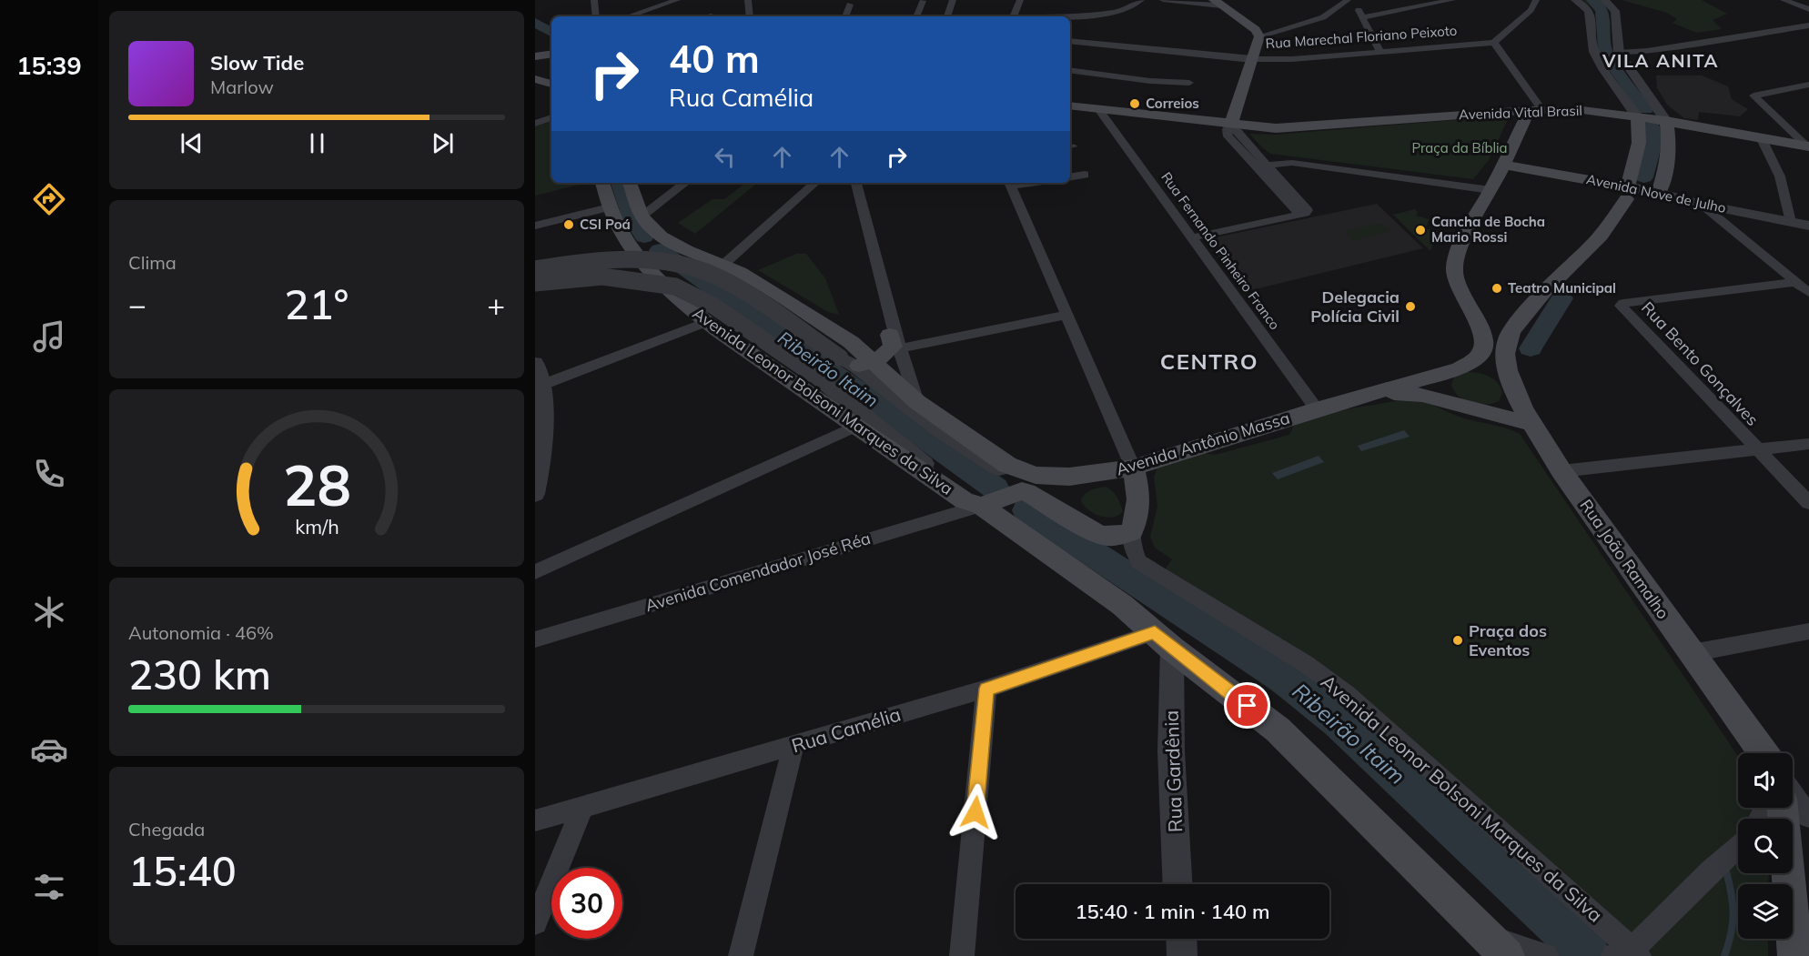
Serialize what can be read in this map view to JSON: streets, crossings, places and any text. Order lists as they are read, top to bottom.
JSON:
{
  "streets": {
    "main road": [
      "Avenida Vital Brasil",
      "Avenida Nove de Julho",
      "Avenida Leonor Bolsoni Marques da Silva",
      "Avenida Antônio Massa",
      "Rua João Ramalho"
    ],
    "street": [
      "Rua Marechal Floriano Peixoto",
      "Rua Fernando Pinheiro Franco",
      "Rua Bento Gonçalves",
      "Avenida Comendador José Réa",
      "Rua Camélia",
      "Rua Gardênia"
    ]
  },
  "crossings": [
    ["Rua Fernando Pinheiro Franco", "Avenida Antônio Massa"],
    ["Avenida Leonor Bolsoni Marques da Silva", "Avenida Antônio Massa"],
    ["Avenida Leonor Bolsoni Marques da Silva", "Avenida Comendador José Réa"],
    ["Avenida Leonor Bolsoni Marques da Silva", "Rua Camélia"],
    ["Avenida Leonor Bolsoni Marques da Silva", "Rua Gardênia"],
    ["Avenida Antônio Massa", "Rua João Ramalho"],
    ["Rua Camélia", "Rua Gardênia"]
  ],
  "districts": ["VILA ANITA", "CENTRO"],
  "water": ["Ribeirão Itaim"],
  "parks": ["Praça da Bíblia"],
  "places": [
    "Correios",
    "CSI Poá",
    "Cancha de Bocha Mario Rossi",
    "Teatro Municipal",
    "Delegacia Polícia Civil",
    "Praça dos Eventos"
  ],
  "page": {
    "tabs": "15:39",
    "turn": ["40 m", "Rua Camélia"],
    "song": ["Slow Tide", "Marlow"],
    "tile": [
      "Clima",
      ["Autonomia · 46%", "230 km"],
      ["Chegada", "15:40"]
    ],
    "heat": ["−", "21°", "+"],
    "limit": "30",
    "trip": "15:40 · 1 min · 140 m",
    "gauge": ["28", "km/h"]
  }
}
